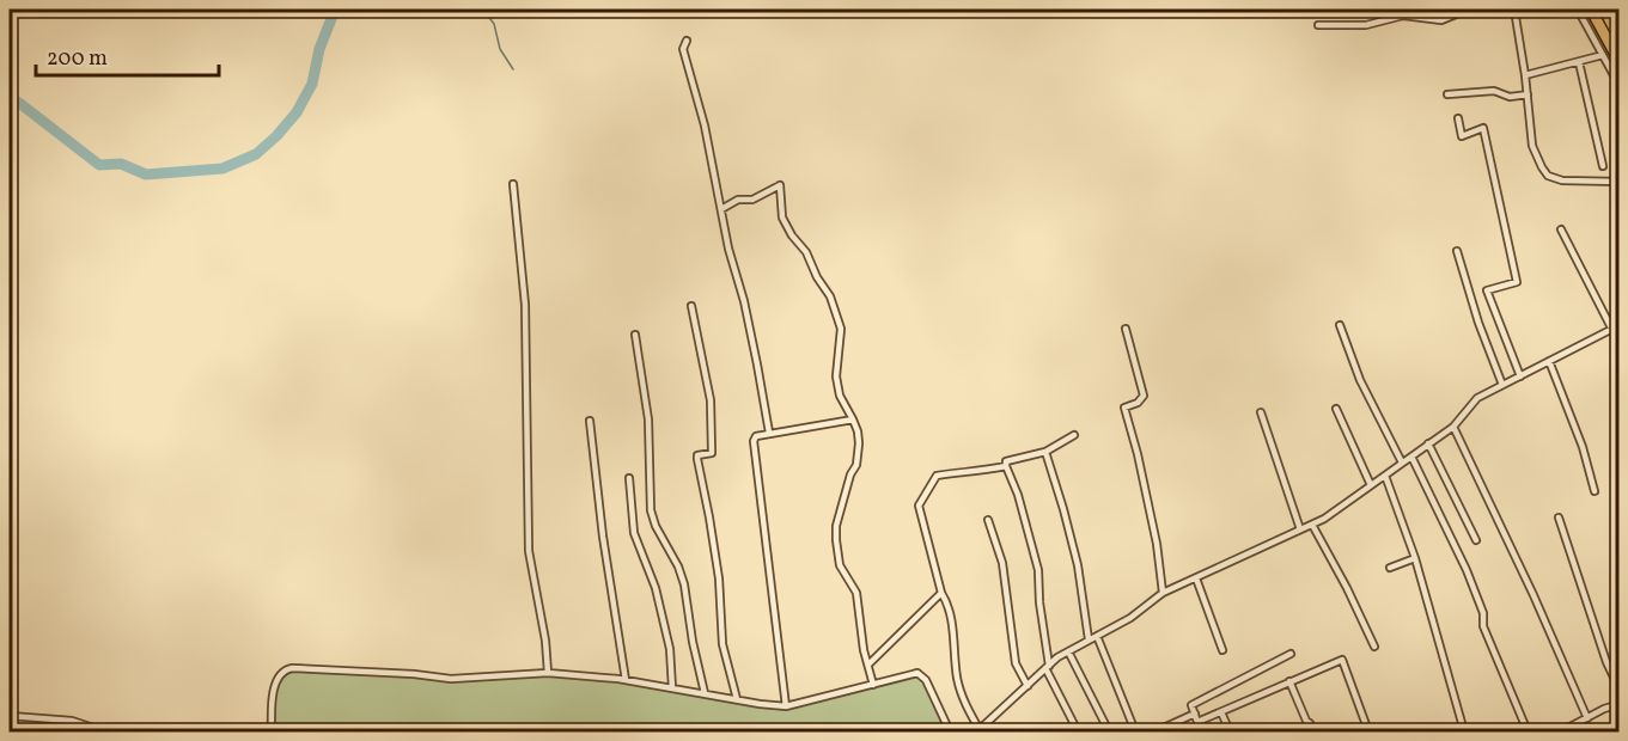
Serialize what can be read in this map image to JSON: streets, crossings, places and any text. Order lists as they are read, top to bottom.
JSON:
{
  "scale_bar": "200 m"
}
